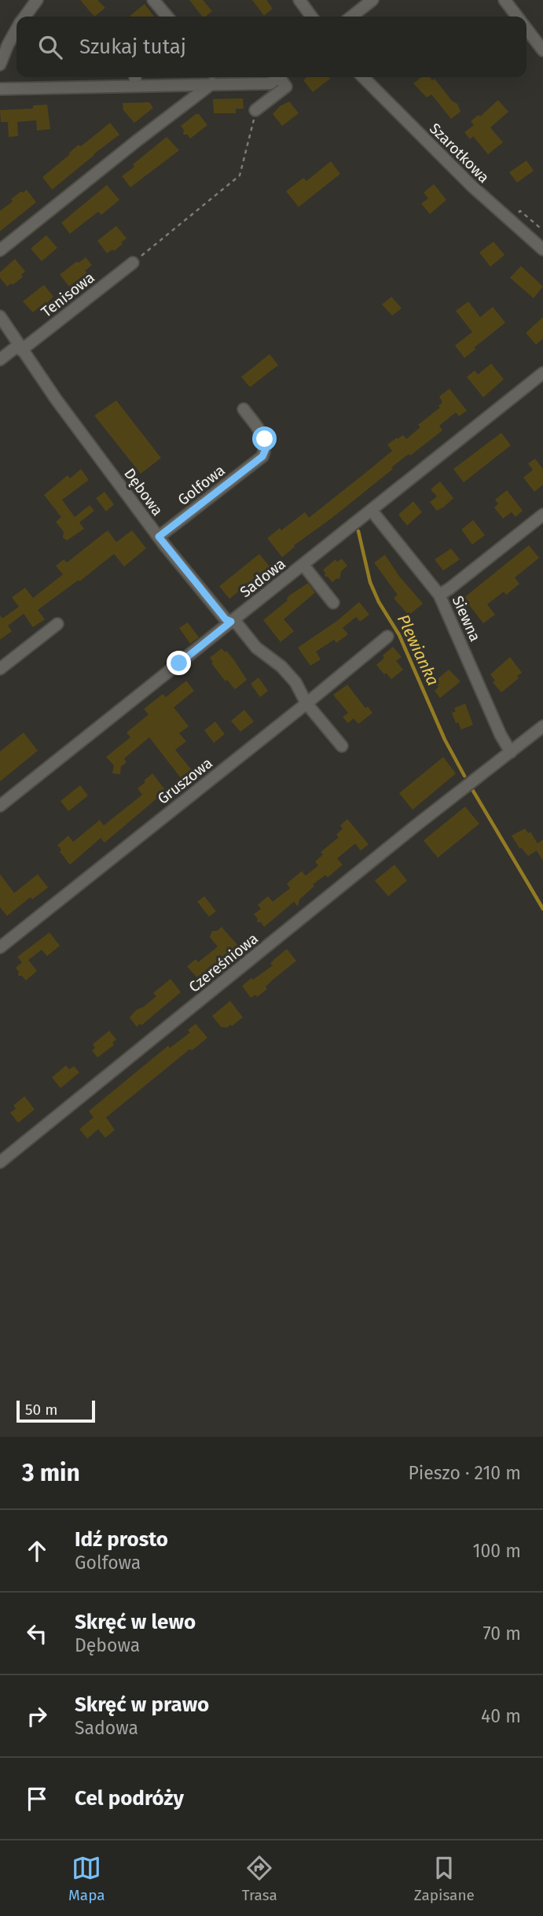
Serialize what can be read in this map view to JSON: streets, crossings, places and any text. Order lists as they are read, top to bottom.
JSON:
{
  "streets": {
    "street": [
      "Szarotkowa",
      "Tenisowa",
      "Golfowa",
      "Dębowa",
      "Sadowa",
      "Siewna",
      "Gruszowa",
      "Czereśniowa"
    ]
  },
  "crossings": [
    ["Tenisowa", "Dębowa"],
    ["Golfowa", "Dębowa"],
    ["Dębowa", "Sadowa"],
    ["Dębowa", "Gruszowa"],
    ["Sadowa", "Siewna"],
    ["Siewna", "Czereśniowa"]
  ],
  "water": ["Plewianka"],
  "scale_bar": "50 m",
  "page": {
    "search": "Szukaj tutaj",
    "scale": "50 m",
    "heading": ["3 min", "Pieszo · 210 m"],
    "list": [
      ["Idź prosto", "Golfowa", "100 m"],
      ["Skręć w lewo", "Dębowa", "70 m"],
      ["Skręć w prawo", "Sadowa", "40 m"],
      "Cel podróży"
    ],
    "nav": ["Mapa", "Trasa", "Zapisane"]
  }
}
